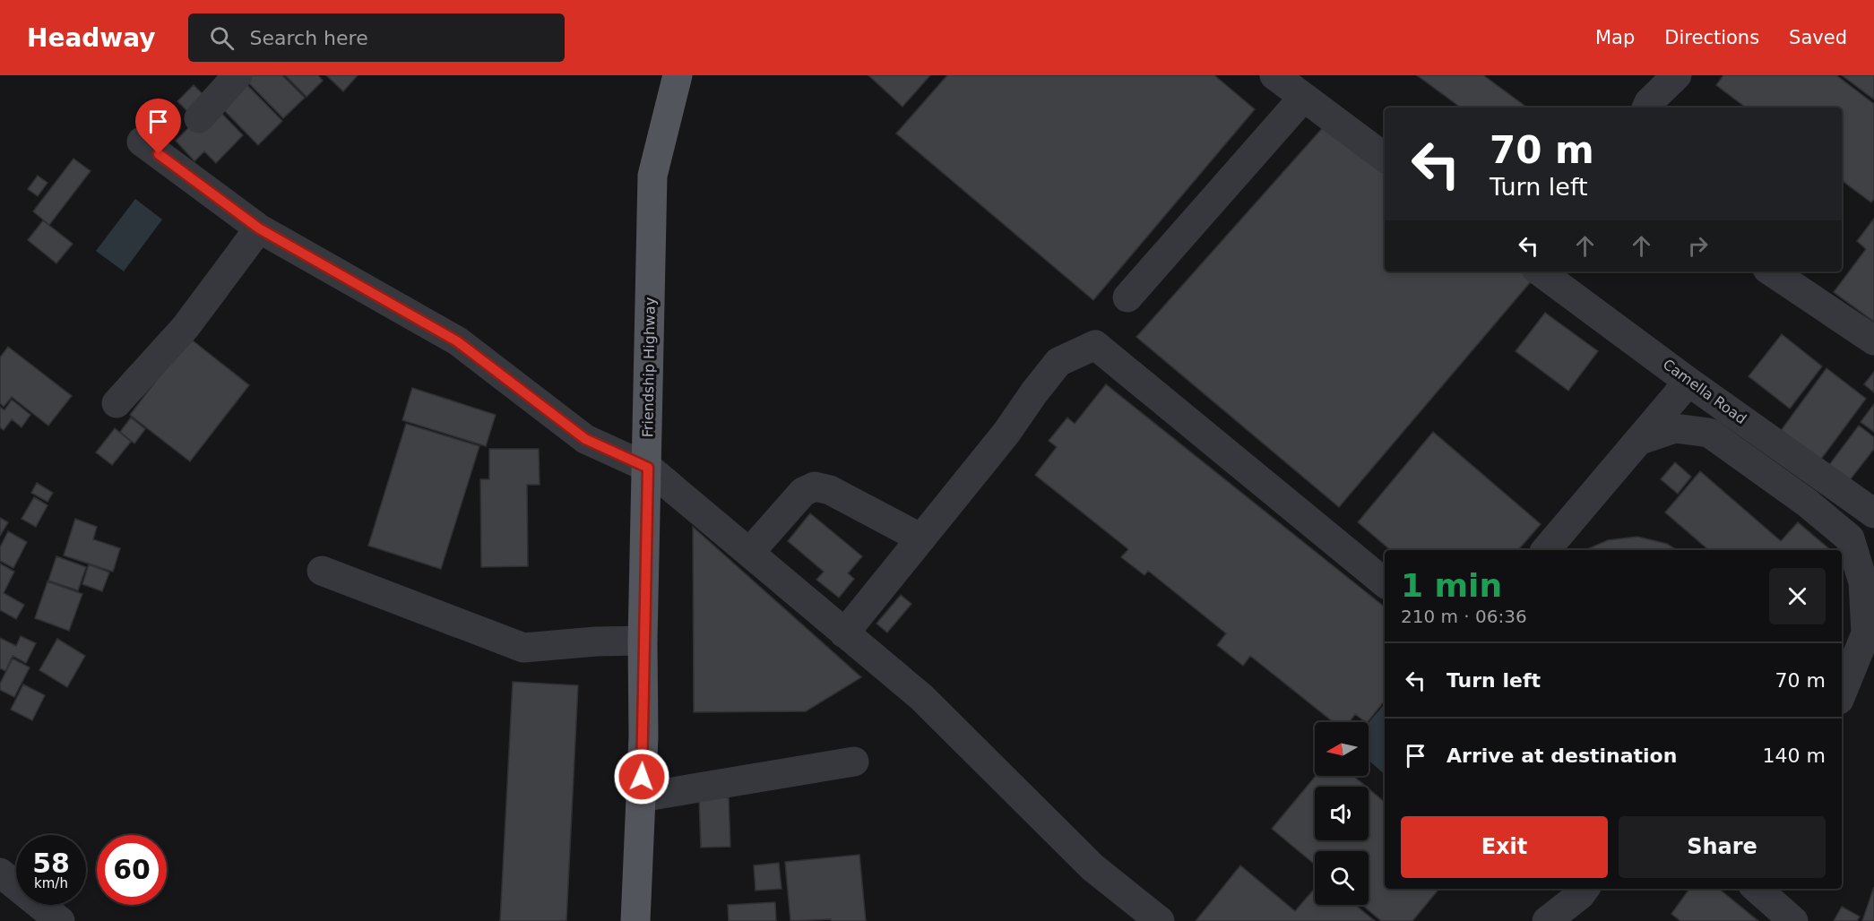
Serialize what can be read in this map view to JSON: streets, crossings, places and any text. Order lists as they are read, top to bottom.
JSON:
{
  "streets": {
    "main road": ["Friendship Highway"],
    "street": ["Camella Road"]
  },
  "north": "left",
  "page": {
    "header": "Headway",
    "search": "Search here",
    "nav": ["Map", "Directions", "Saved"],
    "turn": ["70 m", "Turn left"],
    "heading": ["1 min", "210 m · 06:36"],
    "list": [
      {
        "name": "Turn left",
        "value": "70 m"
      },
      {
        "name": "Arrive at destination",
        "value": "140 m"
      }
    ],
    "buttons": ["Exit", "Share"],
    "speed": "58 km/h",
    "limit": "60"
  }
}
